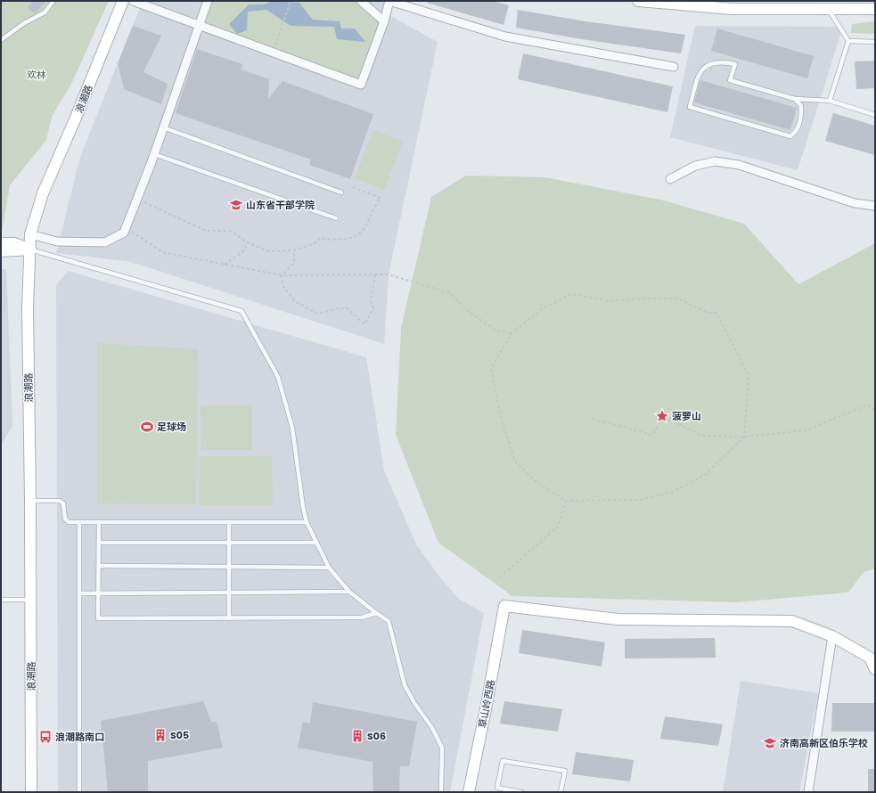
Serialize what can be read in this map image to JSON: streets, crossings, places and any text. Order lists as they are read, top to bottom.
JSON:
{
  "streets": {
    "street": ["浪潮路", "草山岭西路"]
  },
  "parks": ["欢林"],
  "places": {
    "school or university": ["山东省干部学院", "济南高新区伯乐学校"],
    "place": ["菠萝山"],
    "sports": ["足球场"],
    "building": ["S05", "S06"],
    "bus stop": ["浪潮路南口"]
  }
}
